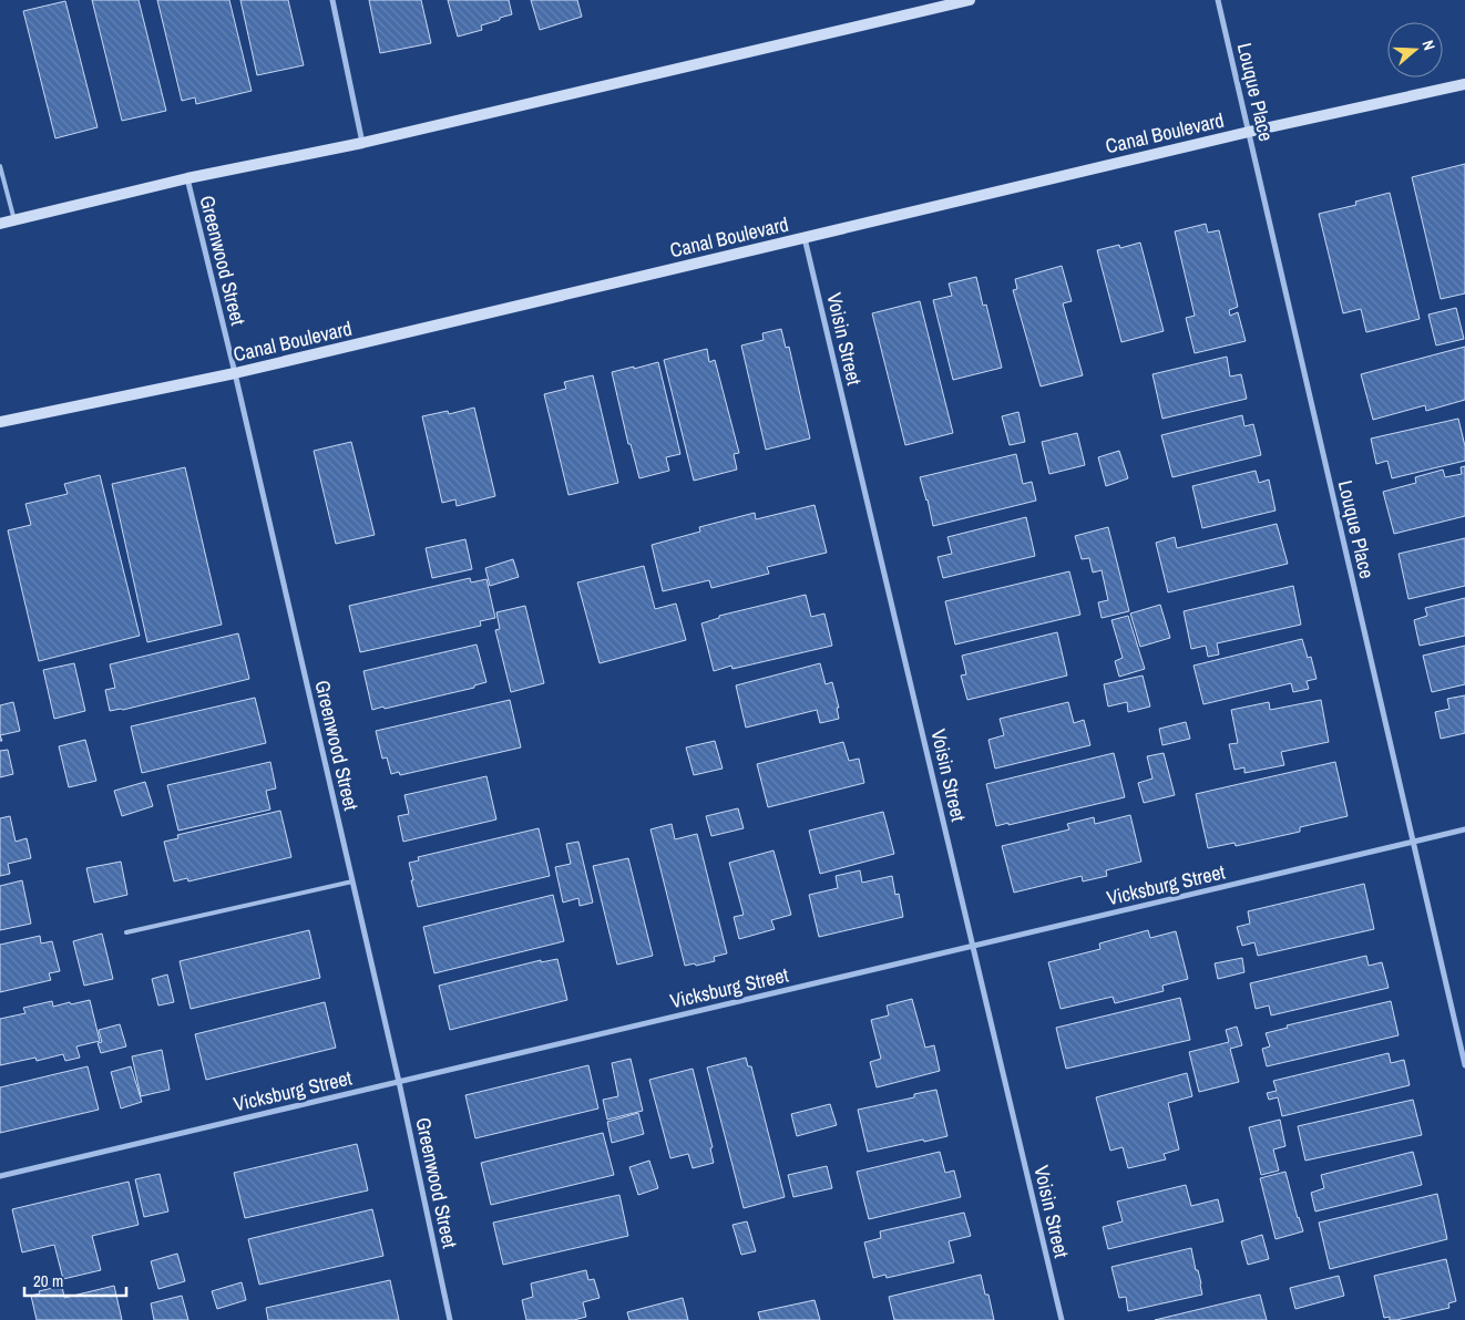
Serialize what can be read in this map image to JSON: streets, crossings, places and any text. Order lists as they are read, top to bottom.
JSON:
{
  "streets": {
    "main road": ["Canal Boulevard"],
    "street": [
      "Louque Place",
      "Greenwood Street",
      "Voisin Street",
      "Vicksburg Street"
    ]
  },
  "crossings": [
    ["Louque Place", "Canal Boulevard"],
    ["Louque Place", "Vicksburg Street"],
    ["Canal Boulevard", "Greenwood Street"],
    ["Canal Boulevard", "Voisin Street"],
    ["Greenwood Street", "Vicksburg Street"],
    ["Voisin Street", "Vicksburg Street"]
  ],
  "scale_bar": "20 m",
  "north": "right"
}
